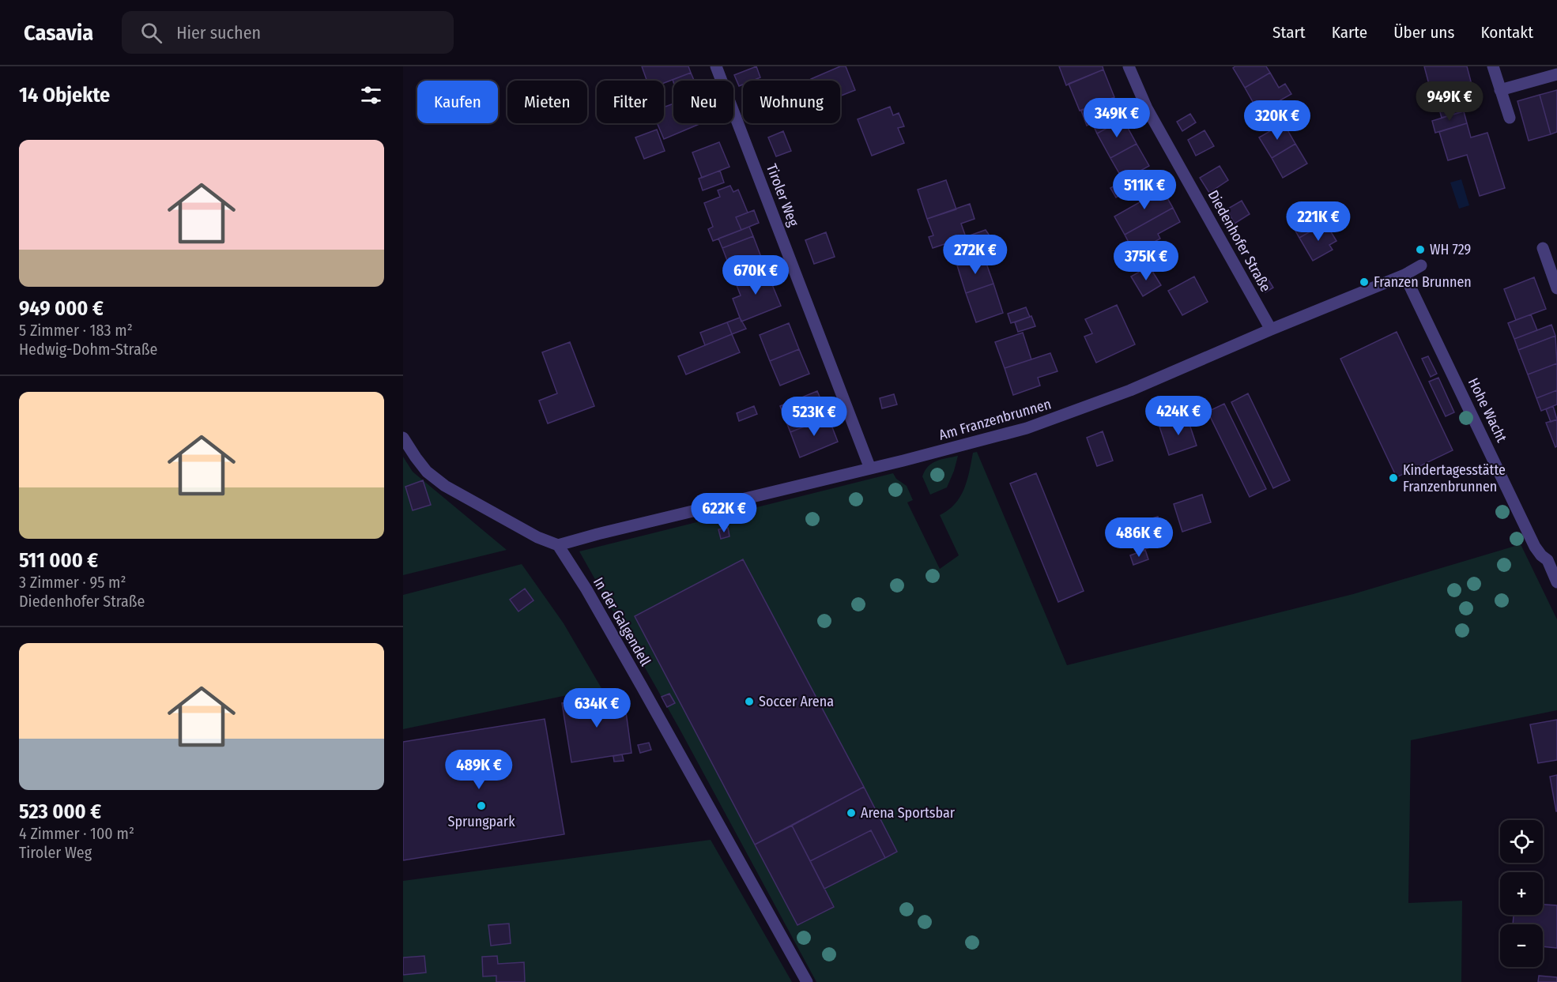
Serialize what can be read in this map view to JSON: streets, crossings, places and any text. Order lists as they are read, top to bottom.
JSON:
{
  "streets": {
    "street": [
      "Tiroler Weg",
      "Diedenhofer Straße",
      "Hohe Wacht",
      "Am Franzenbrunnen",
      "In der Galgendell"
    ]
  },
  "crossings": [
    ["Tiroler Weg", "Am Franzenbrunnen"],
    ["Diedenhofer Straße", "Am Franzenbrunnen"],
    ["Hohe Wacht", "Am Franzenbrunnen"],
    ["Am Franzenbrunnen", "In der Galgendell"]
  ],
  "places": [
    "WH 729",
    "Franzen Brunnen",
    "Kindertagesstätte Franzenbrunnen",
    "Soccer Arena",
    "Sprungpark",
    "Arena Sportsbar"
  ],
  "page": {
    "header": "Casavia",
    "search": "Hier suchen",
    "nav": [
      "Start",
      "Karte",
      "Über uns",
      "Kontakt"
    ],
    "heading": "14 Objekte",
    "chip": [
      "Kaufen",
      "Mieten",
      "Filter",
      "Neu",
      "Wohnung"
    ],
    "price": [
      "949K €",
      "349K €",
      "320K €",
      "511K €",
      "221K €",
      "272K €",
      "375K €",
      "670K €",
      "424K €",
      "523K €",
      "622K €",
      "486K €",
      "634K €",
      "489K €"
    ],
    "list": [
      {
        "name": "949 000 €",
        "note": "5 Zimmer · 183 m² · Hedwig-Dohm-Straße"
      },
      {
        "name": "511 000 €",
        "note": "3 Zimmer · 95 m² · Diedenhofer Straße"
      },
      {
        "name": "523 000 €",
        "note": "4 Zimmer · 100 m² · Tiroler Weg"
      }
    ],
    "map_buttons": ["+", "−"]
  }
}
